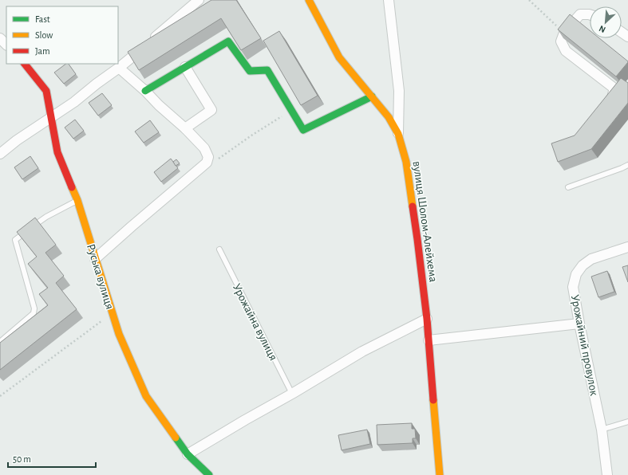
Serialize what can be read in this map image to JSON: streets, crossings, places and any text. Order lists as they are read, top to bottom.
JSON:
{
  "streets": {
    "street": ["вулиця Шолом-Алейхема", "Руська вулиця", "Урожайний провулок"],
    "lane": ["Урожайна вулиця"]
  },
  "legend": ["Fast", "Slow", "Jam"],
  "scale_bar": "50 m",
  "north": "bottom left"
}
